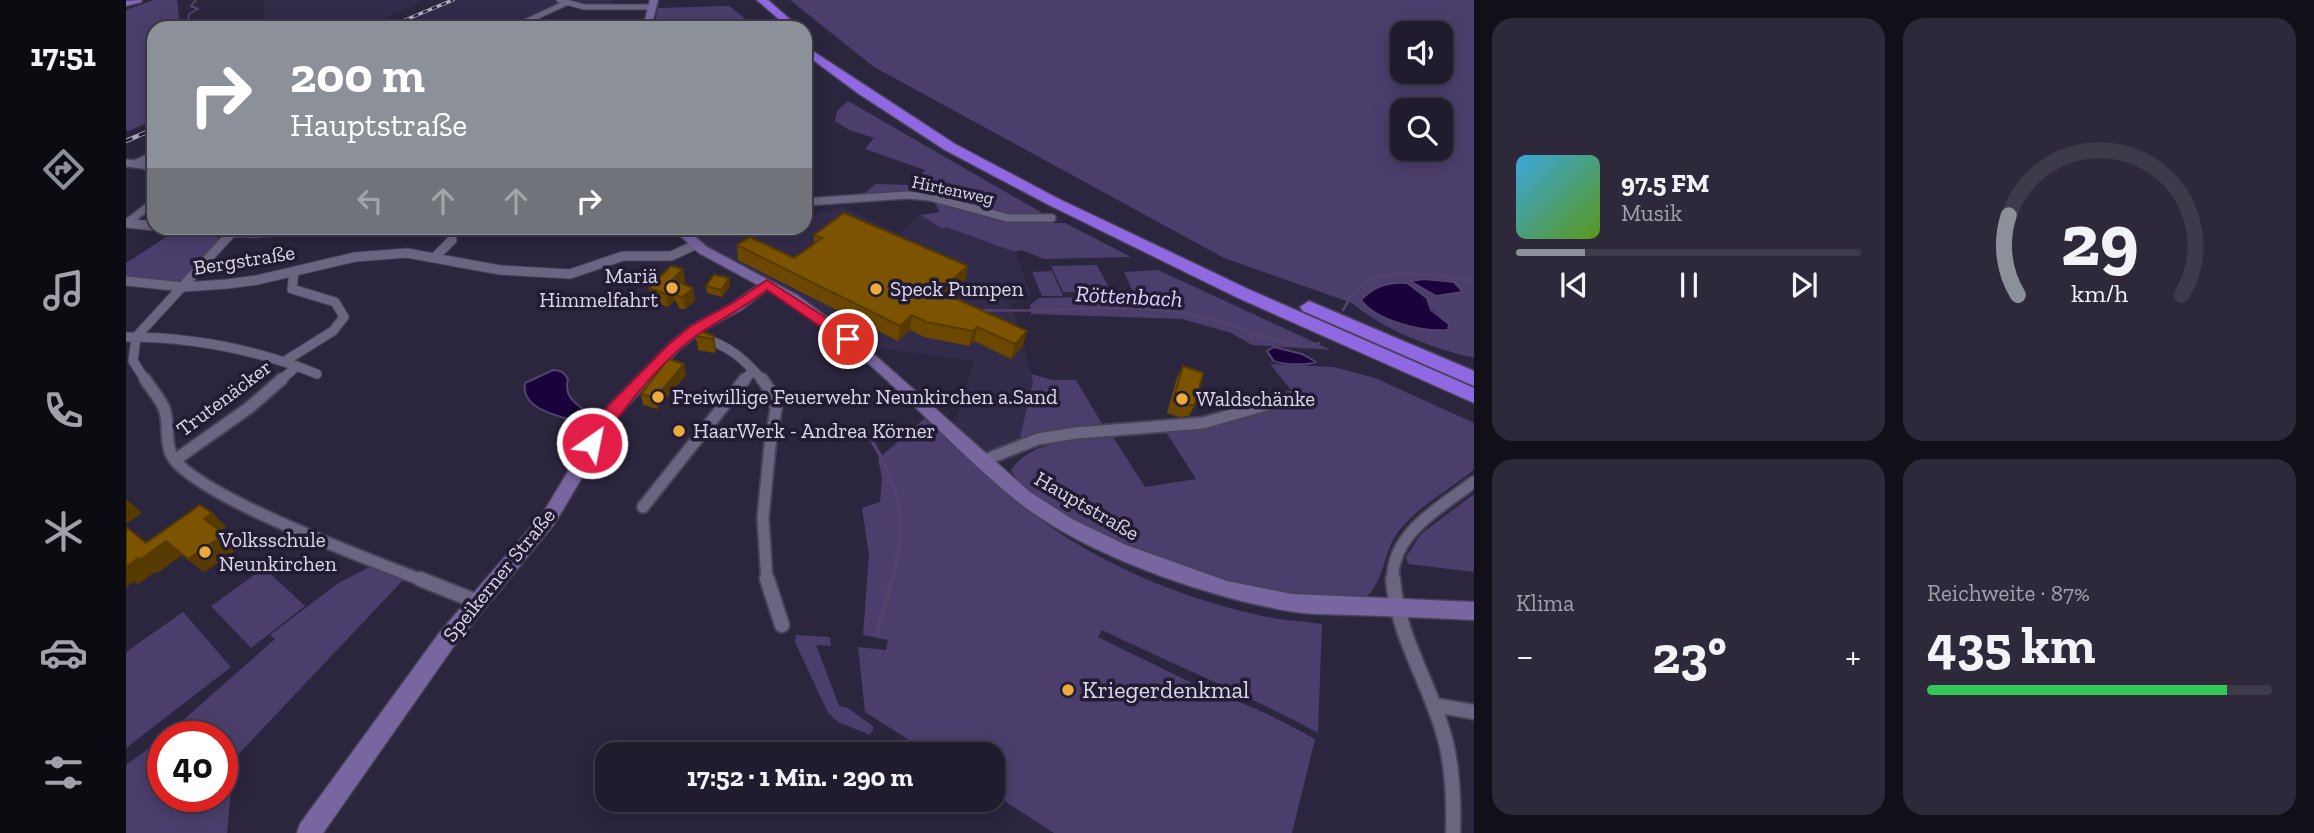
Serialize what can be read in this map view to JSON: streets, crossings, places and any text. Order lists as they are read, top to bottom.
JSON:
{
  "streets": {
    "main road": ["Hauptstraße", "Speikerner Straße"],
    "street": ["Hirtenweg", "Bergstraße", "Trutenäcker"]
  },
  "crossings": [
    ["Bergstraße", "Trutenäcker"],
    ["Bergstraße", "Hauptstraße"],
    ["Hauptstraße", "Speikerner Straße"]
  ],
  "water": ["Röttenbach"],
  "places": [
    "Mariä Himmelfahrt",
    "Speck Pumpen",
    "Freiwillige Feuerwehr Neunkirchen a.Sand",
    "Waldschänke",
    "HaarWerk - Andrea Körner",
    "Volksschule Neunkirchen",
    "Kriegerdenkmal"
  ],
  "page": {
    "tabs": "17:51",
    "turn": ["200 m", "Hauptstraße"],
    "song": ["97.5 FM", "Musik"],
    "tile": [
      "Klima",
      ["Reichweite · 87%", "435 km"]
    ],
    "heat": ["−", "23°", "+"],
    "limit": "40",
    "trip": "17:52 · 1 Min. · 290 m",
    "gauge": ["29", "km/h"]
  }
}
